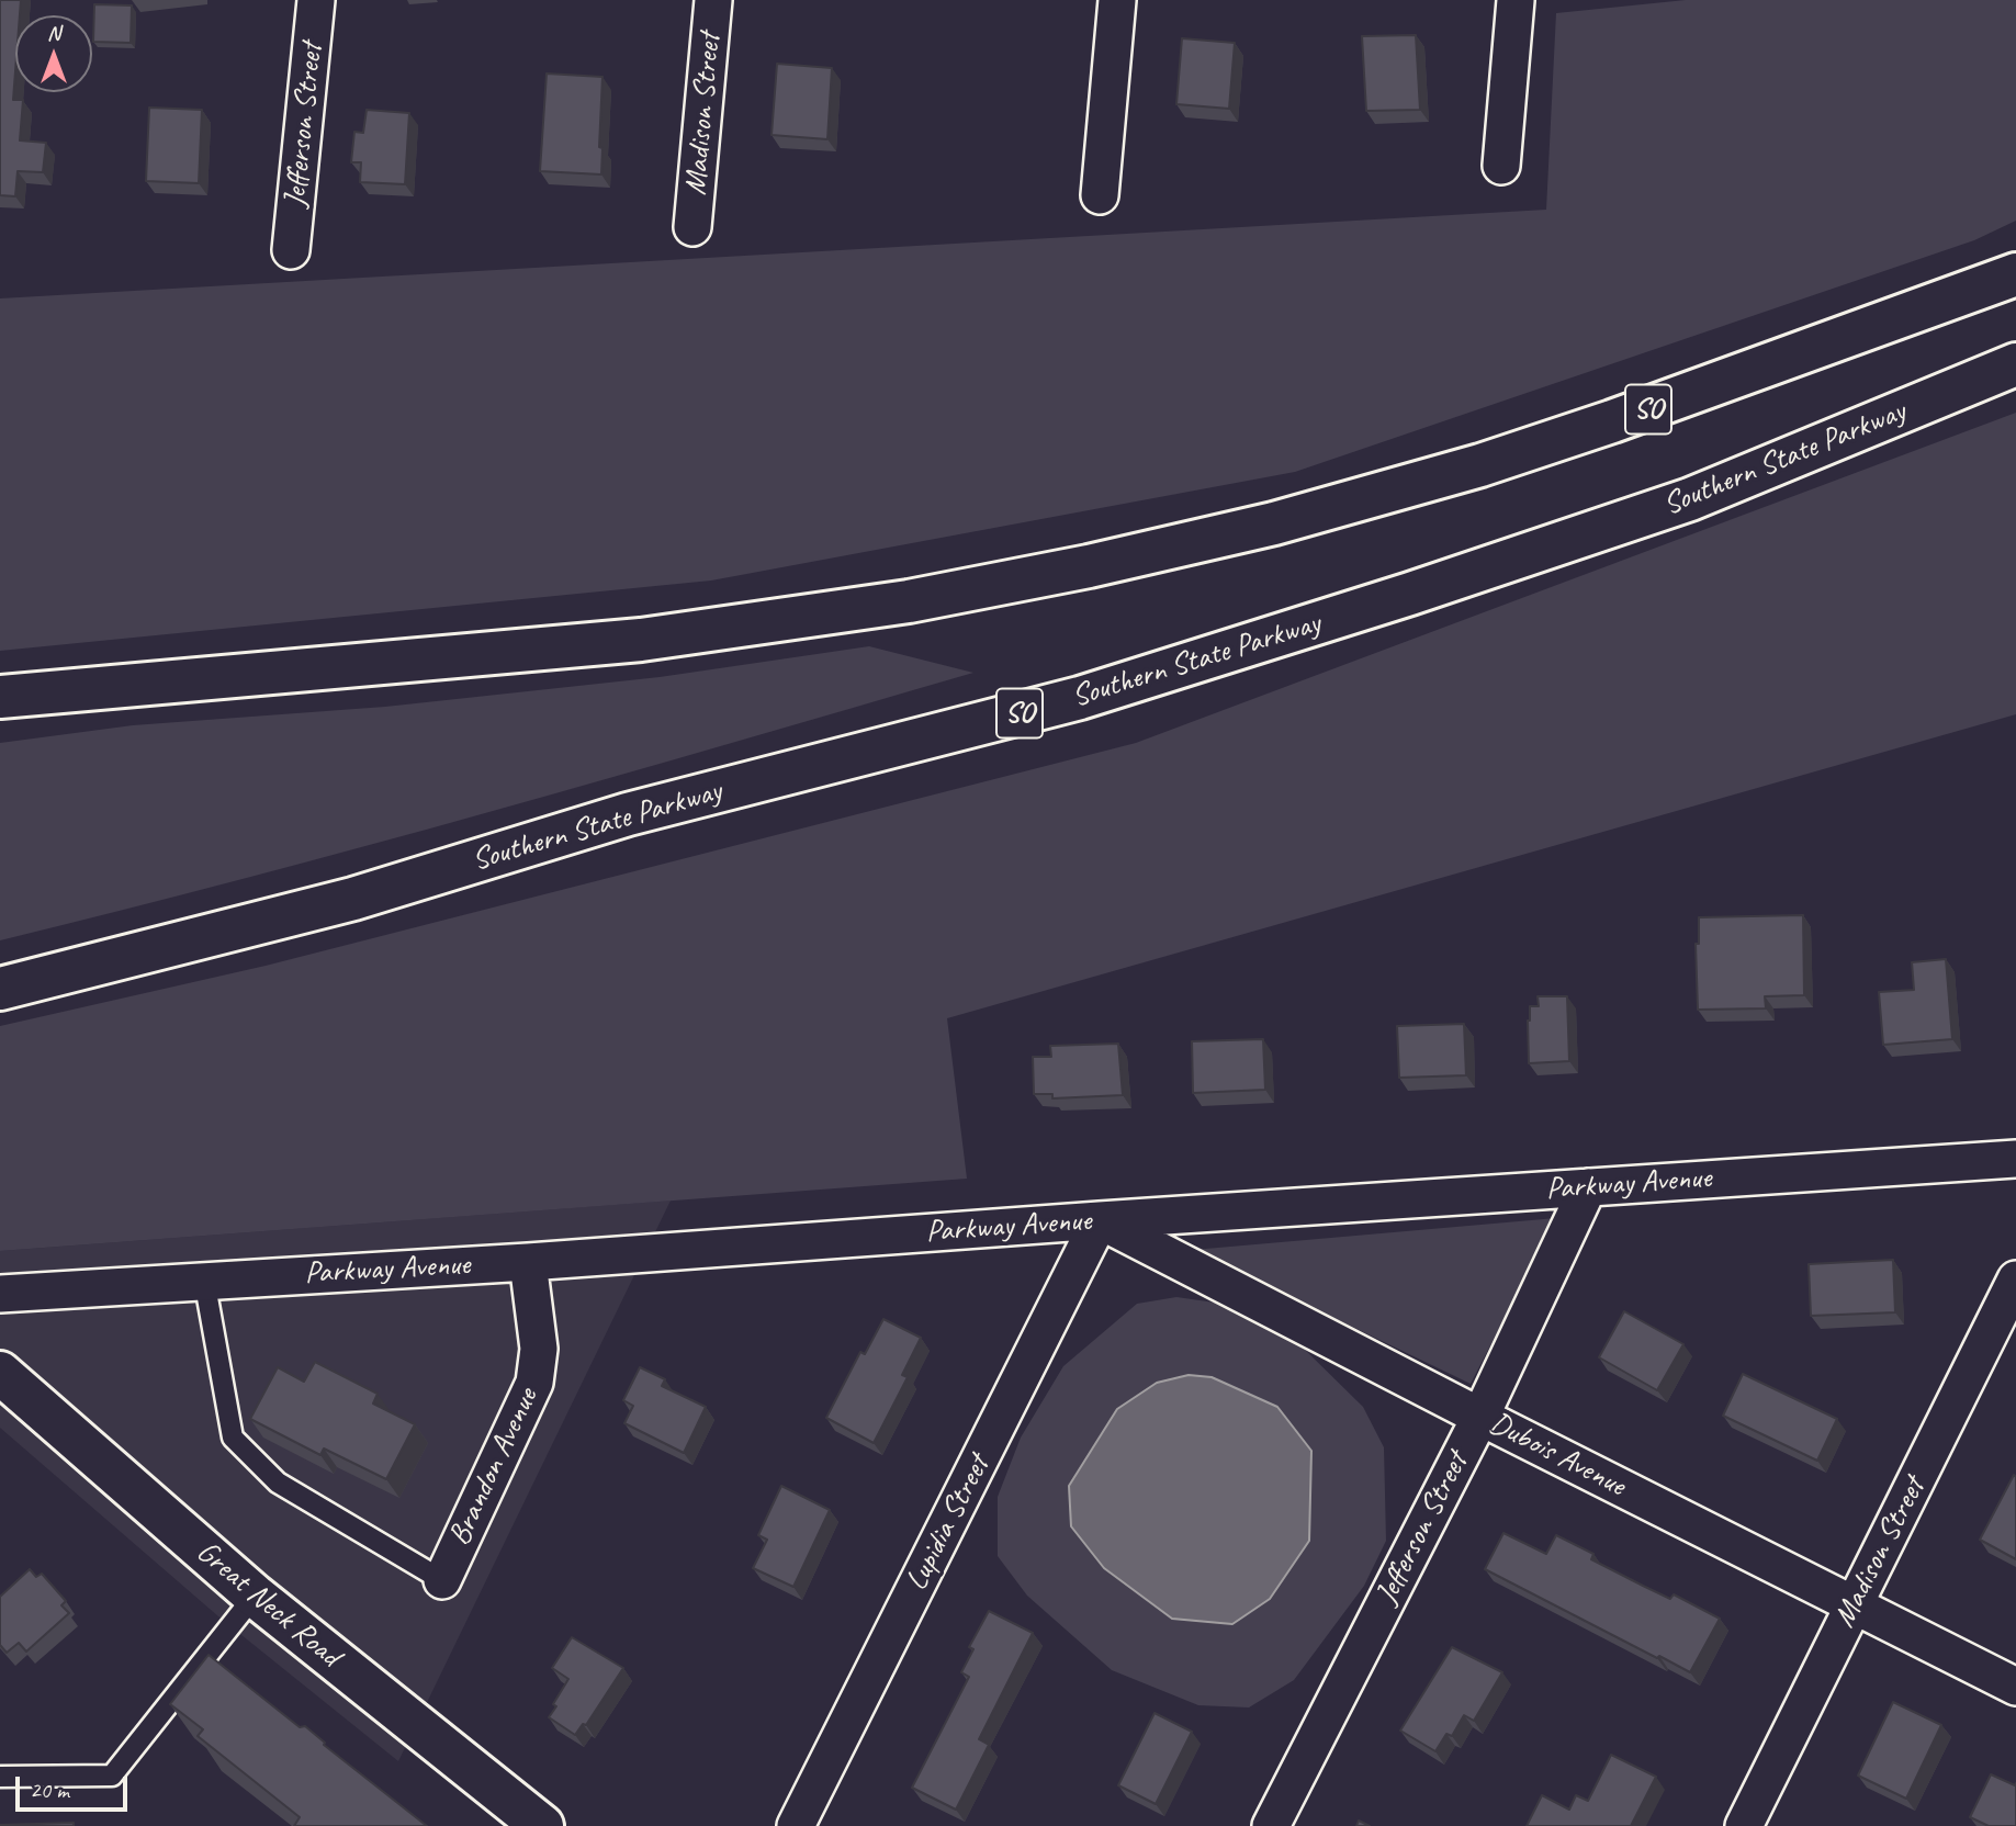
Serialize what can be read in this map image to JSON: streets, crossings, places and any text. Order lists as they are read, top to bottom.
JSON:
{
  "streets": {
    "main road": ["SO", "Southern State Parkway", "Great Neck Road"],
    "street": [
      "Madison Street",
      "Jefferson Street",
      "Parkway Avenue",
      "Dubois Avenue",
      "Brandon Avenue",
      "Lupidia Street"
    ]
  },
  "crossings": [
    ["Madison Street", "Dubois Avenue"],
    ["Jefferson Street", "Parkway Avenue"],
    ["Jefferson Street", "Dubois Avenue"],
    ["Parkway Avenue", "Dubois Avenue"],
    ["Parkway Avenue", "Brandon Avenue"],
    ["Parkway Avenue", "Lupidia Street"],
    ["Dubois Avenue", "Lupidia Street"]
  ],
  "scale_bar": "20 m",
  "north": "top"
}
